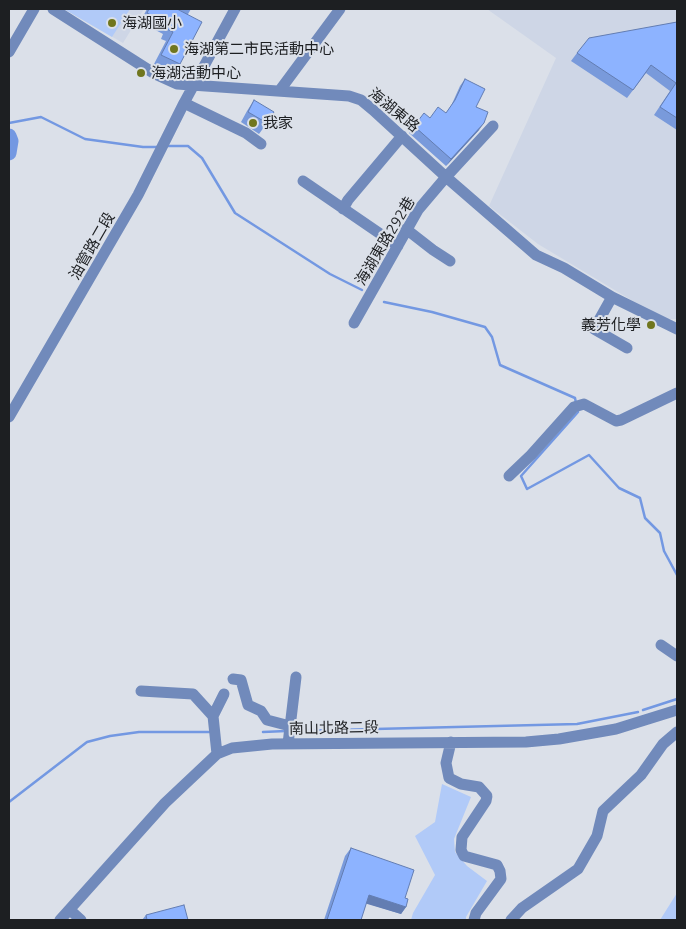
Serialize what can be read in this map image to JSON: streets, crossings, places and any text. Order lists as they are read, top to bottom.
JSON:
{
  "streets": {
    "street": [
      "海湖東路",
      "海湖東路292巷",
      "油管路二段",
      "南山北路二段"
    ]
  },
  "crossings": [
    ["海湖東路", "海湖東路292巷"],
    ["海湖東路", "油管路二段"]
  ],
  "places": [
    "海湖國小",
    "海湖第二市民活動中心",
    "海湖活動中心",
    "我家",
    "義芳化學"
  ]
}
